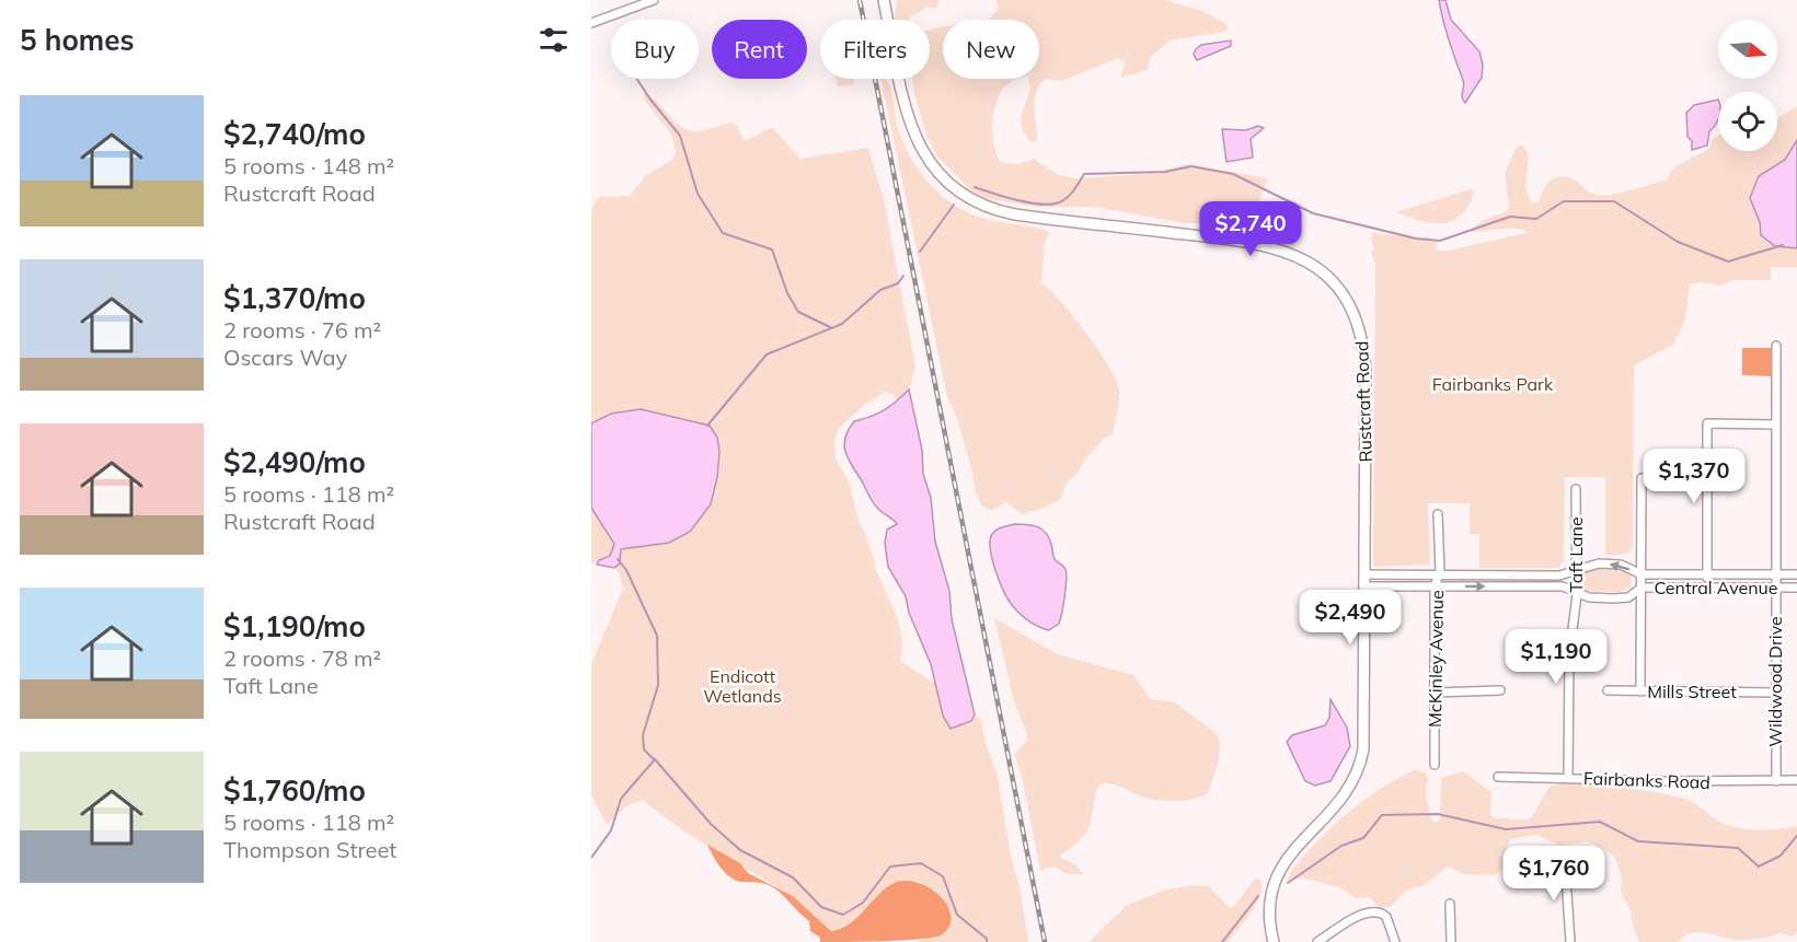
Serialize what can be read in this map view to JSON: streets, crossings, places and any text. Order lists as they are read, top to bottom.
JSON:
{
  "streets": {
    "main road": ["Rustcraft Road"],
    "street": [
      "Taft Lane",
      "Central Avenue",
      "McKinley Avenue",
      "Wildwood Drive",
      "Mills Street",
      "Fairbanks Road"
    ]
  },
  "crossings": [
    ["Rustcraft Road", "Central Avenue"],
    ["Taft Lane", "Central Avenue"],
    ["Taft Lane", "Fairbanks Road"],
    ["Central Avenue", "McKinley Avenue"],
    ["Central Avenue", "Wildwood Drive"],
    ["Wildwood Drive", "Mills Street"],
    ["Wildwood Drive", "Fairbanks Road"]
  ],
  "parks": ["Fairbanks Park", "Endicott Wetlands"],
  "north": "right",
  "page": {
    "heading": "5 homes",
    "chip": [
      "Buy",
      "Rent",
      "Filters",
      "New"
    ],
    "list": [
      {
        "name": "$2,740/mo",
        "note": "5 rooms · 148 m² · Rustcraft Road"
      },
      {
        "name": "$1,370/mo",
        "note": "2 rooms · 76 m² · Oscars Way"
      },
      {
        "name": "$2,490/mo",
        "note": "5 rooms · 118 m² · Rustcraft Road"
      },
      {
        "name": "$1,190/mo",
        "note": "2 rooms · 78 m² · Taft Lane"
      },
      {
        "name": "$1,760/mo",
        "note": "5 rooms · 118 m² · Thompson Street"
      }
    ],
    "price": [
      "$2,740",
      "$1,370",
      "$2,490",
      "$1,190",
      "$1,760"
    ]
  }
}
